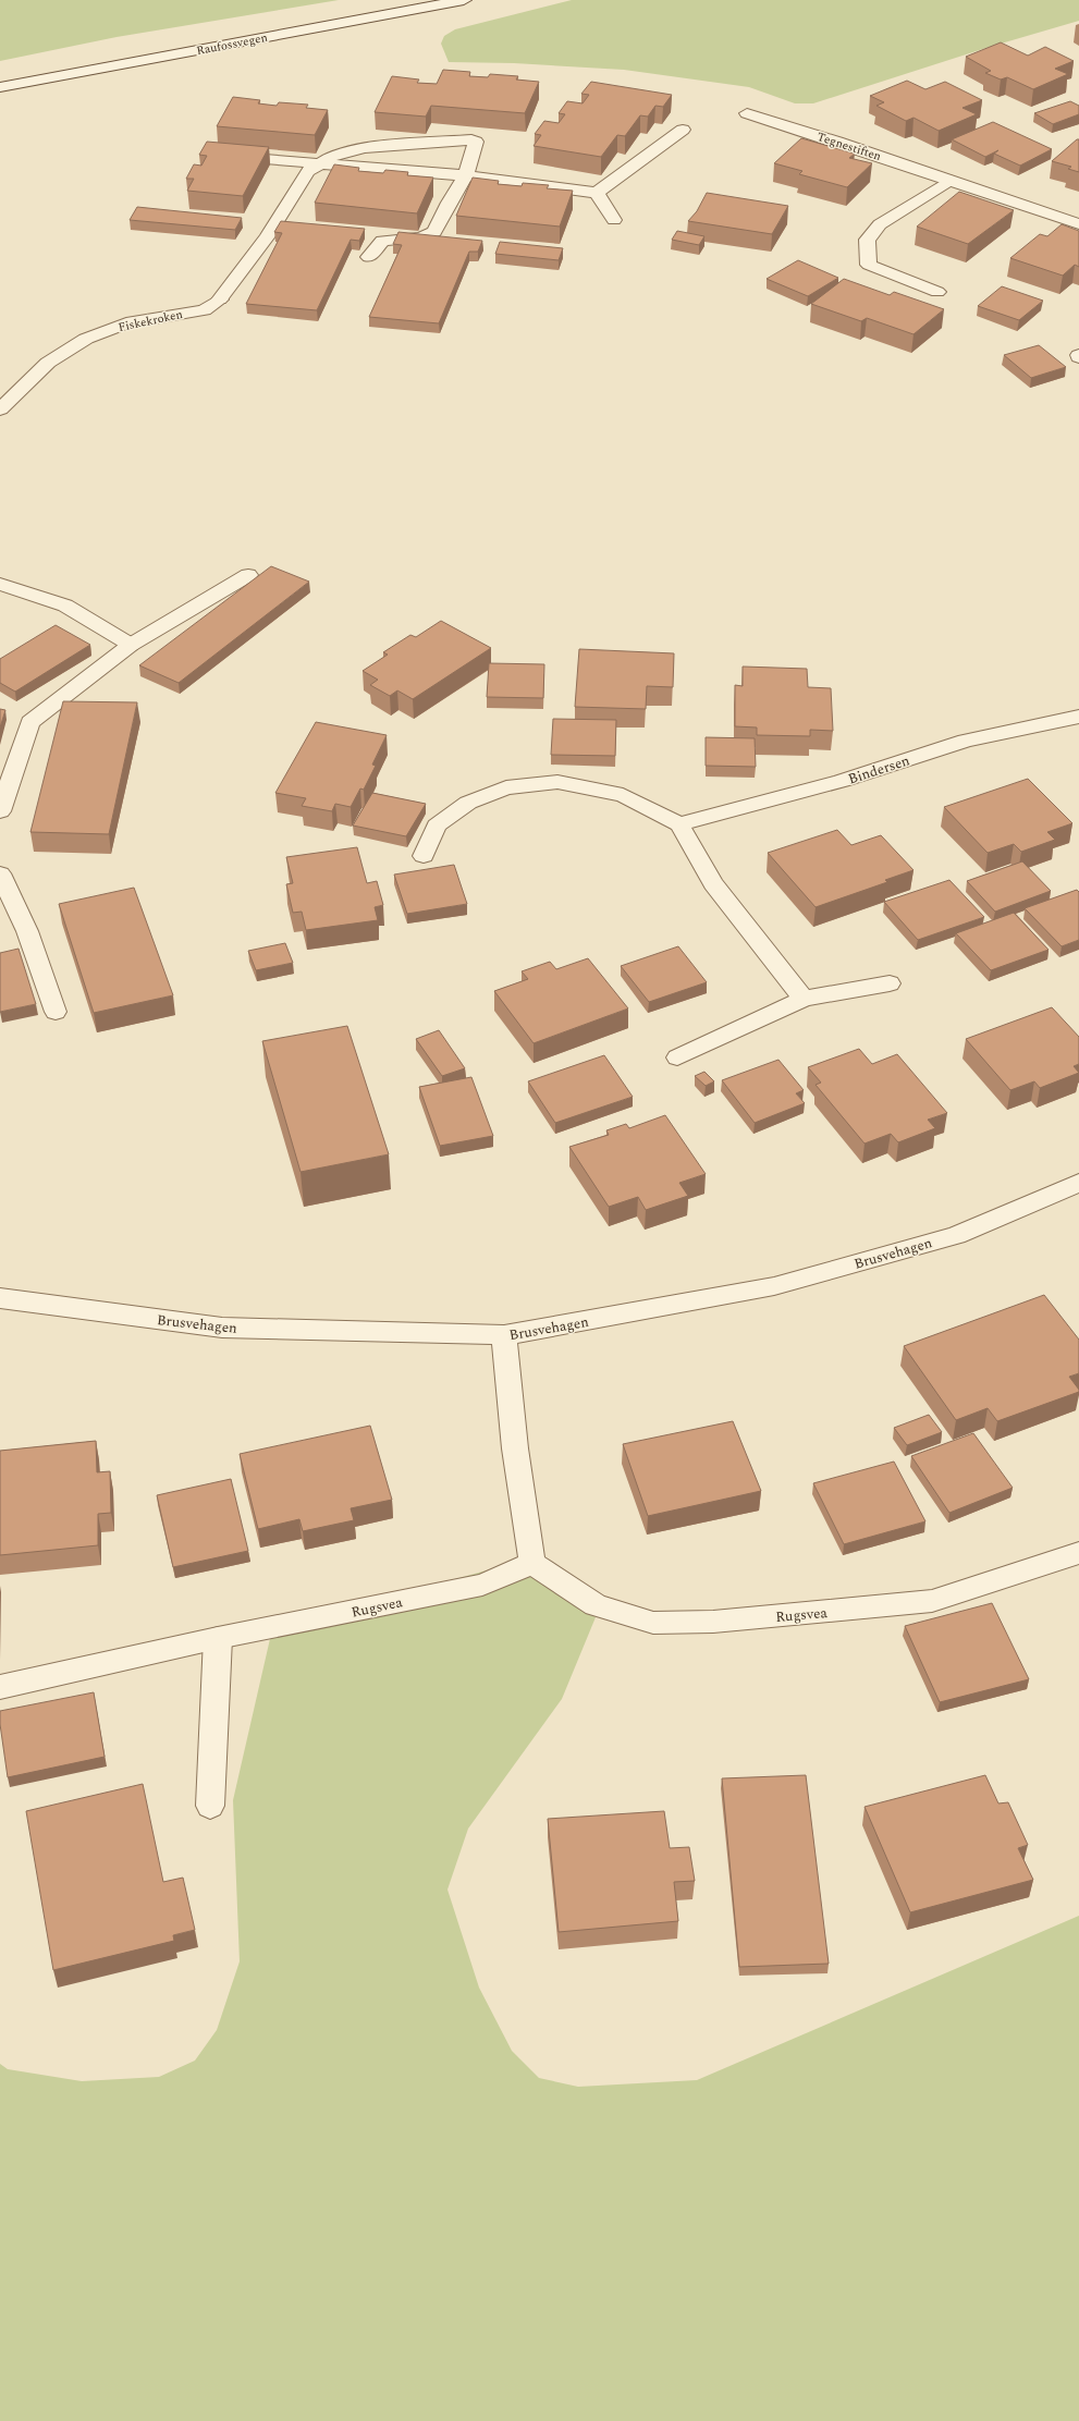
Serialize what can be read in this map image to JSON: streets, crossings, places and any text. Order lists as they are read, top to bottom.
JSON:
{
  "streets": {
    "street": [
      "Raufossvegen",
      "Tegnestiften",
      "Fiskekroken",
      "Bindersen",
      "Brusvehagen",
      "Rugsvea"
    ]
  }
}
